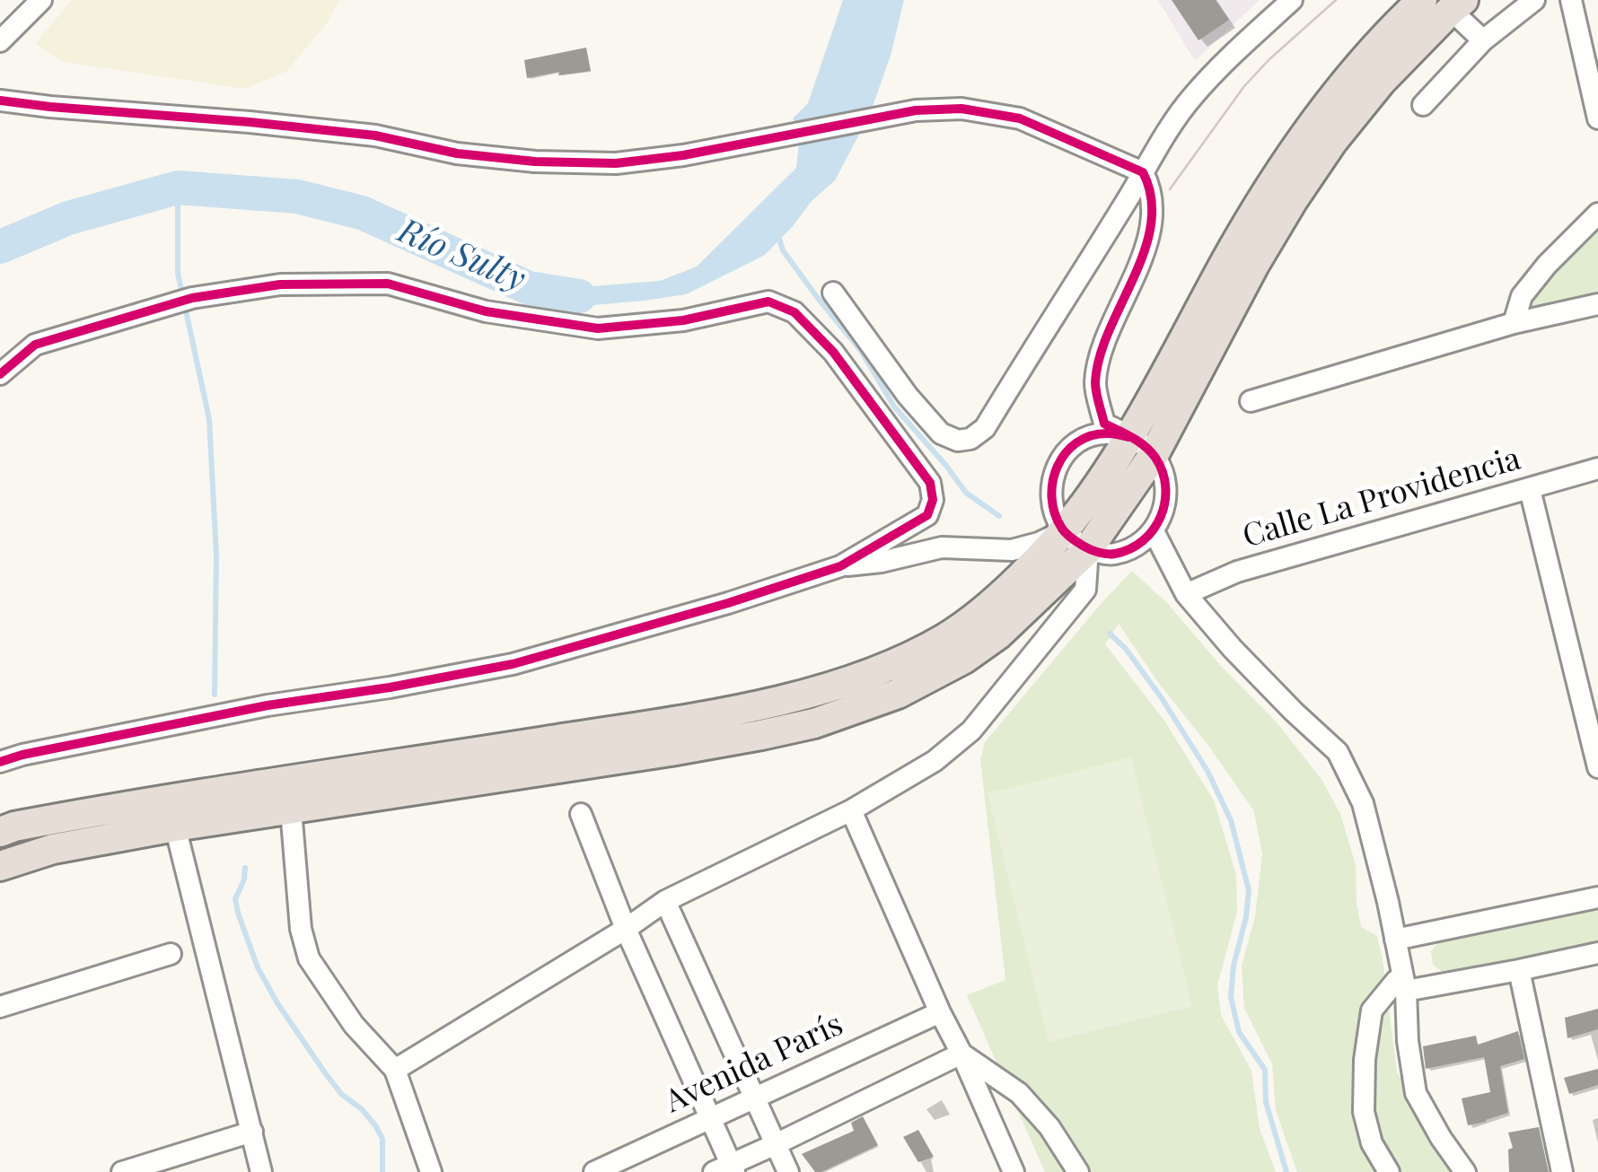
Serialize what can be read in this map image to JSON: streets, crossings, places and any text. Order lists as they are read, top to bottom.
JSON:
{
  "streets": {
    "street": ["Calle La Providencia", "Avenida París"]
  },
  "water": ["Río Sulty"]
}
